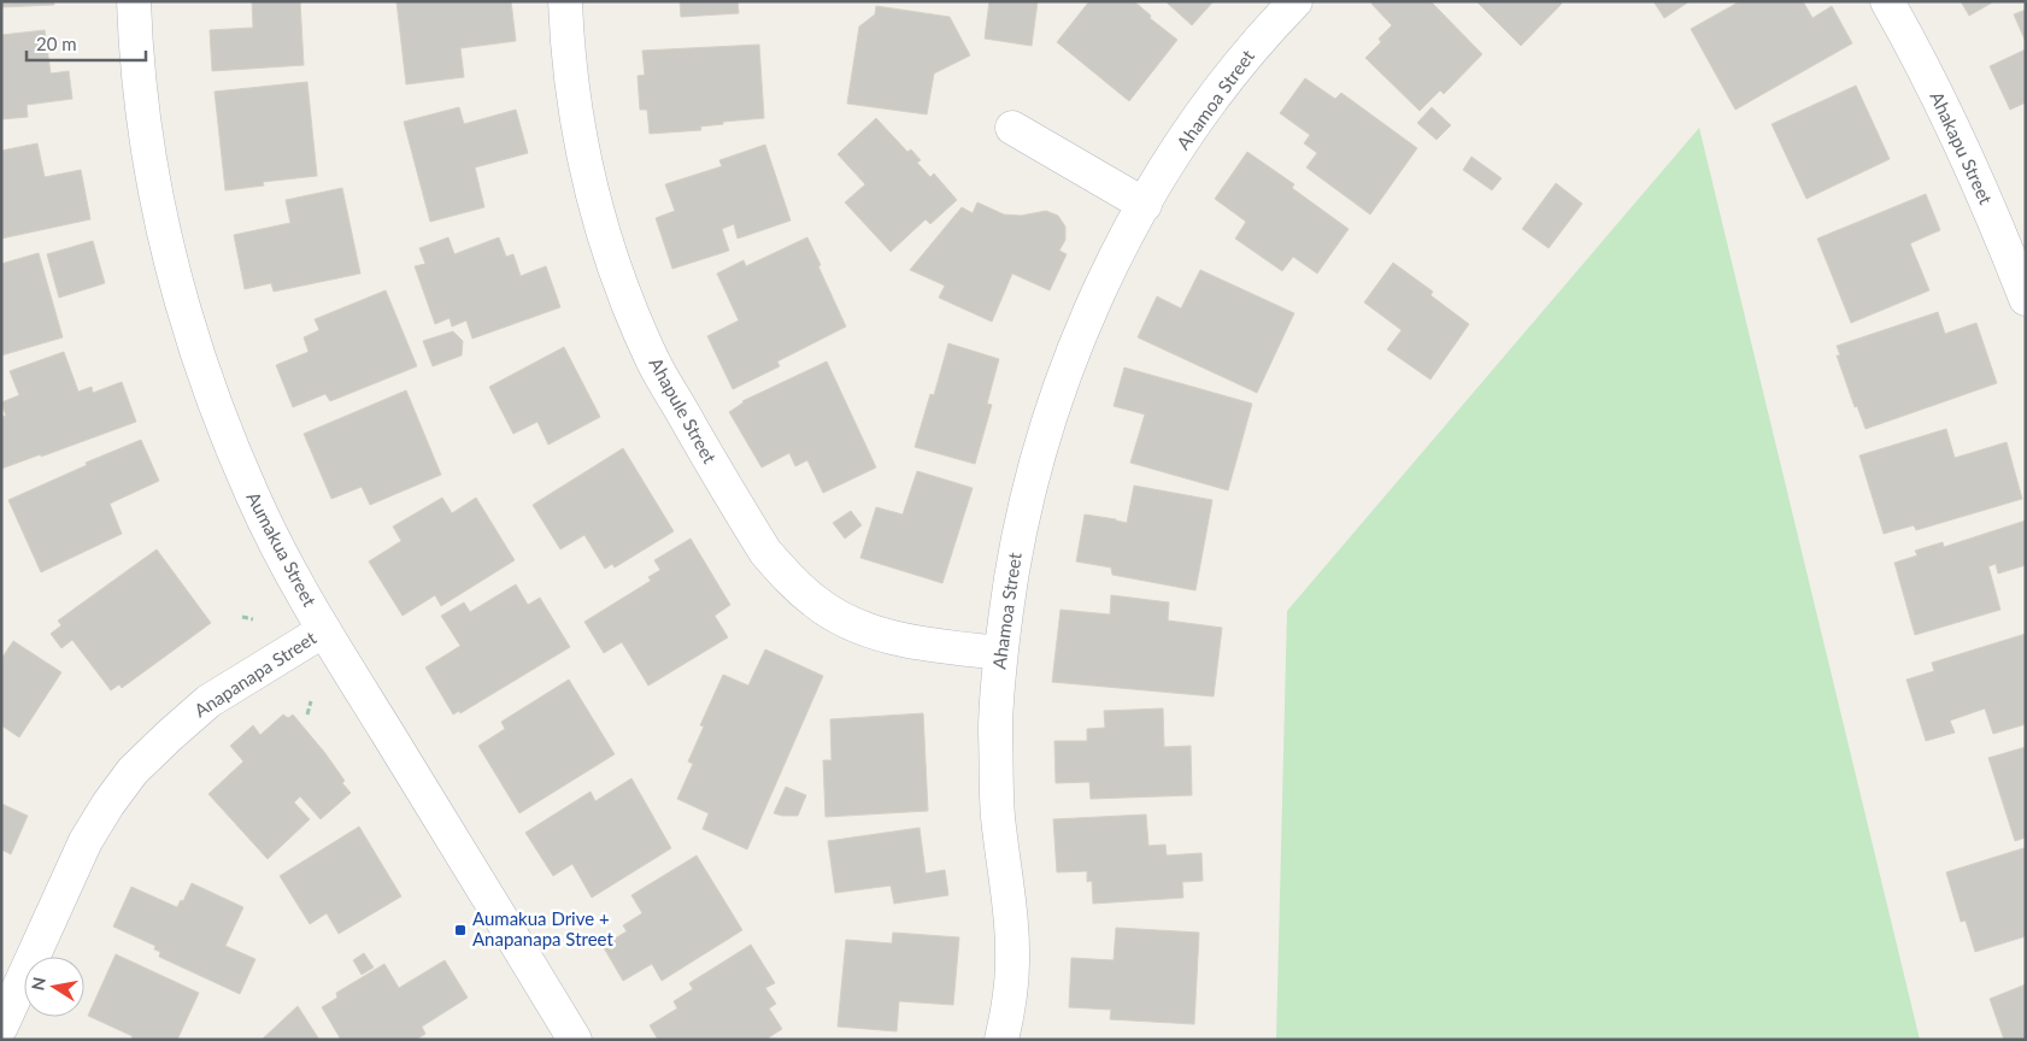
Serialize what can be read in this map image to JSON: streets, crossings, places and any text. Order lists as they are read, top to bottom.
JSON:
{
  "streets": {
    "street": [
      "Ahamoa Street",
      "Ahakapu Street",
      "Ahapule Street",
      "Aumakua Street",
      "Anapanapa Street"
    ]
  },
  "crossings": [
    ["Ahamoa Street", "Ahapule Street"],
    ["Aumakua Street", "Anapanapa Street"]
  ],
  "places": {
    "transit": ["Aumakua Drive + Anapanapa Street"]
  },
  "scale_bar": "20 m",
  "north": "left"
}
